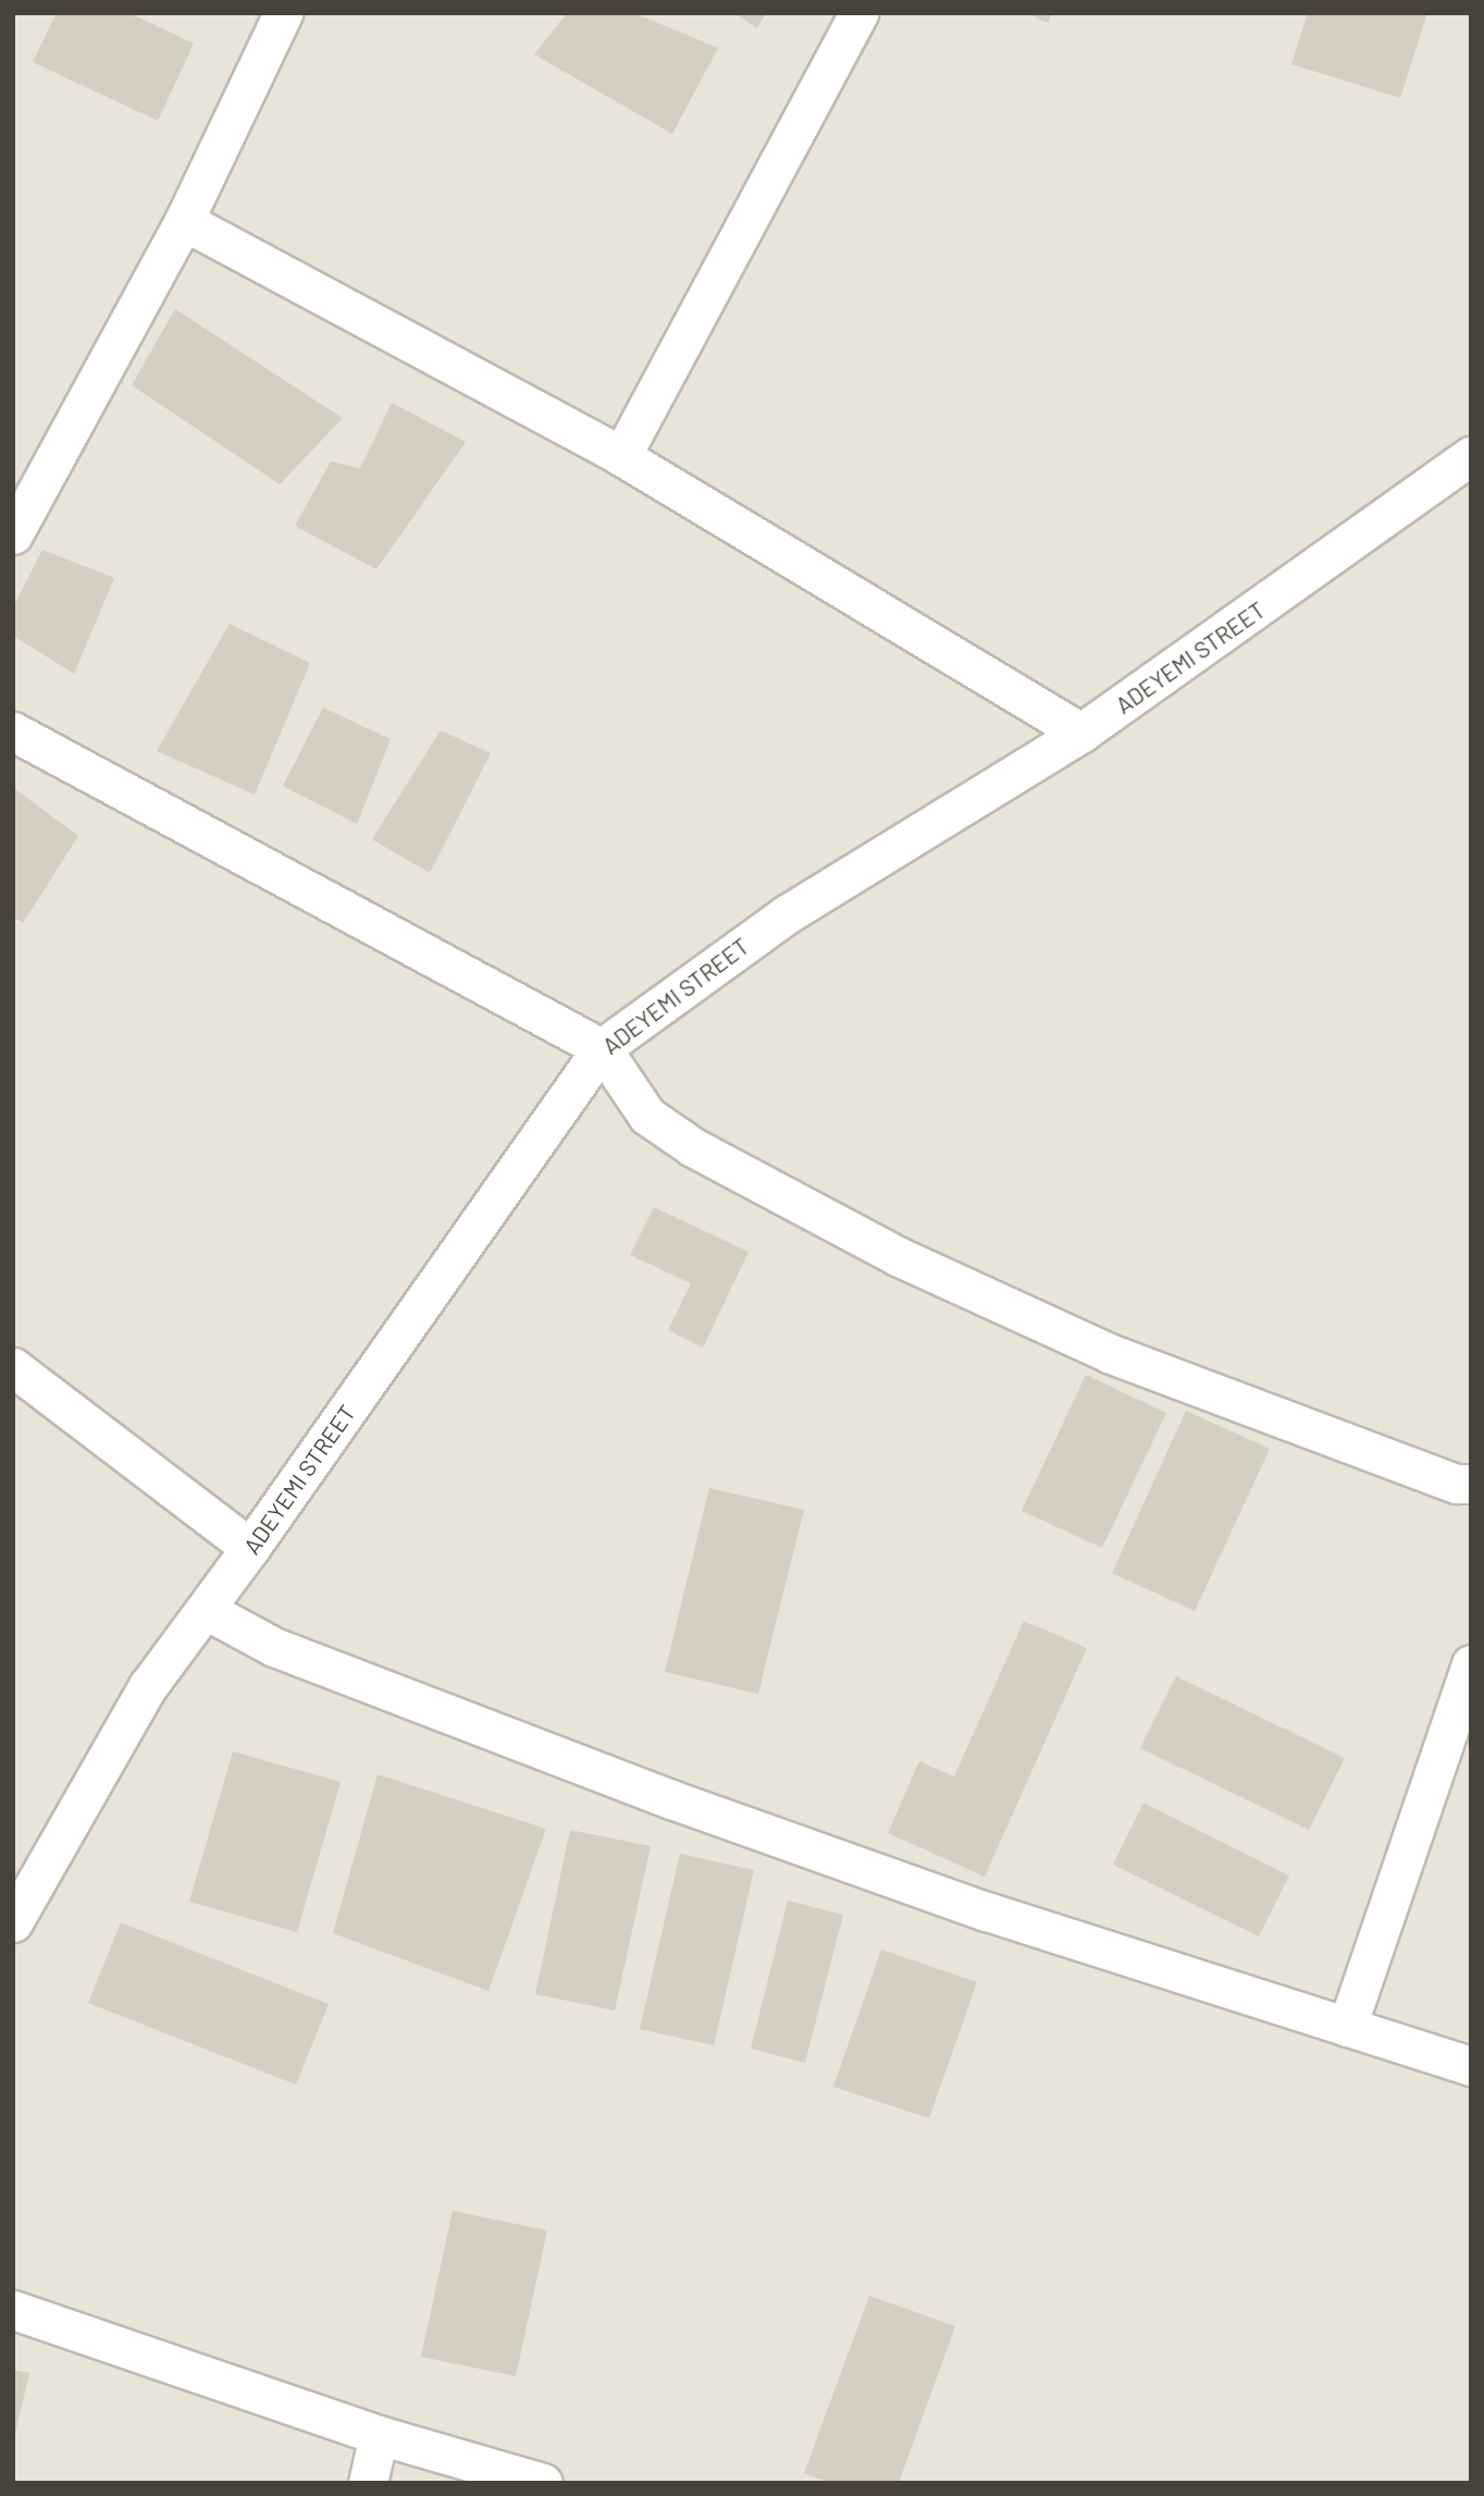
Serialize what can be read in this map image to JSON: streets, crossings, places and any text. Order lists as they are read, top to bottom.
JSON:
{
  "streets": {
    "street": ["ADEYEMI STREET"]
  }
}
